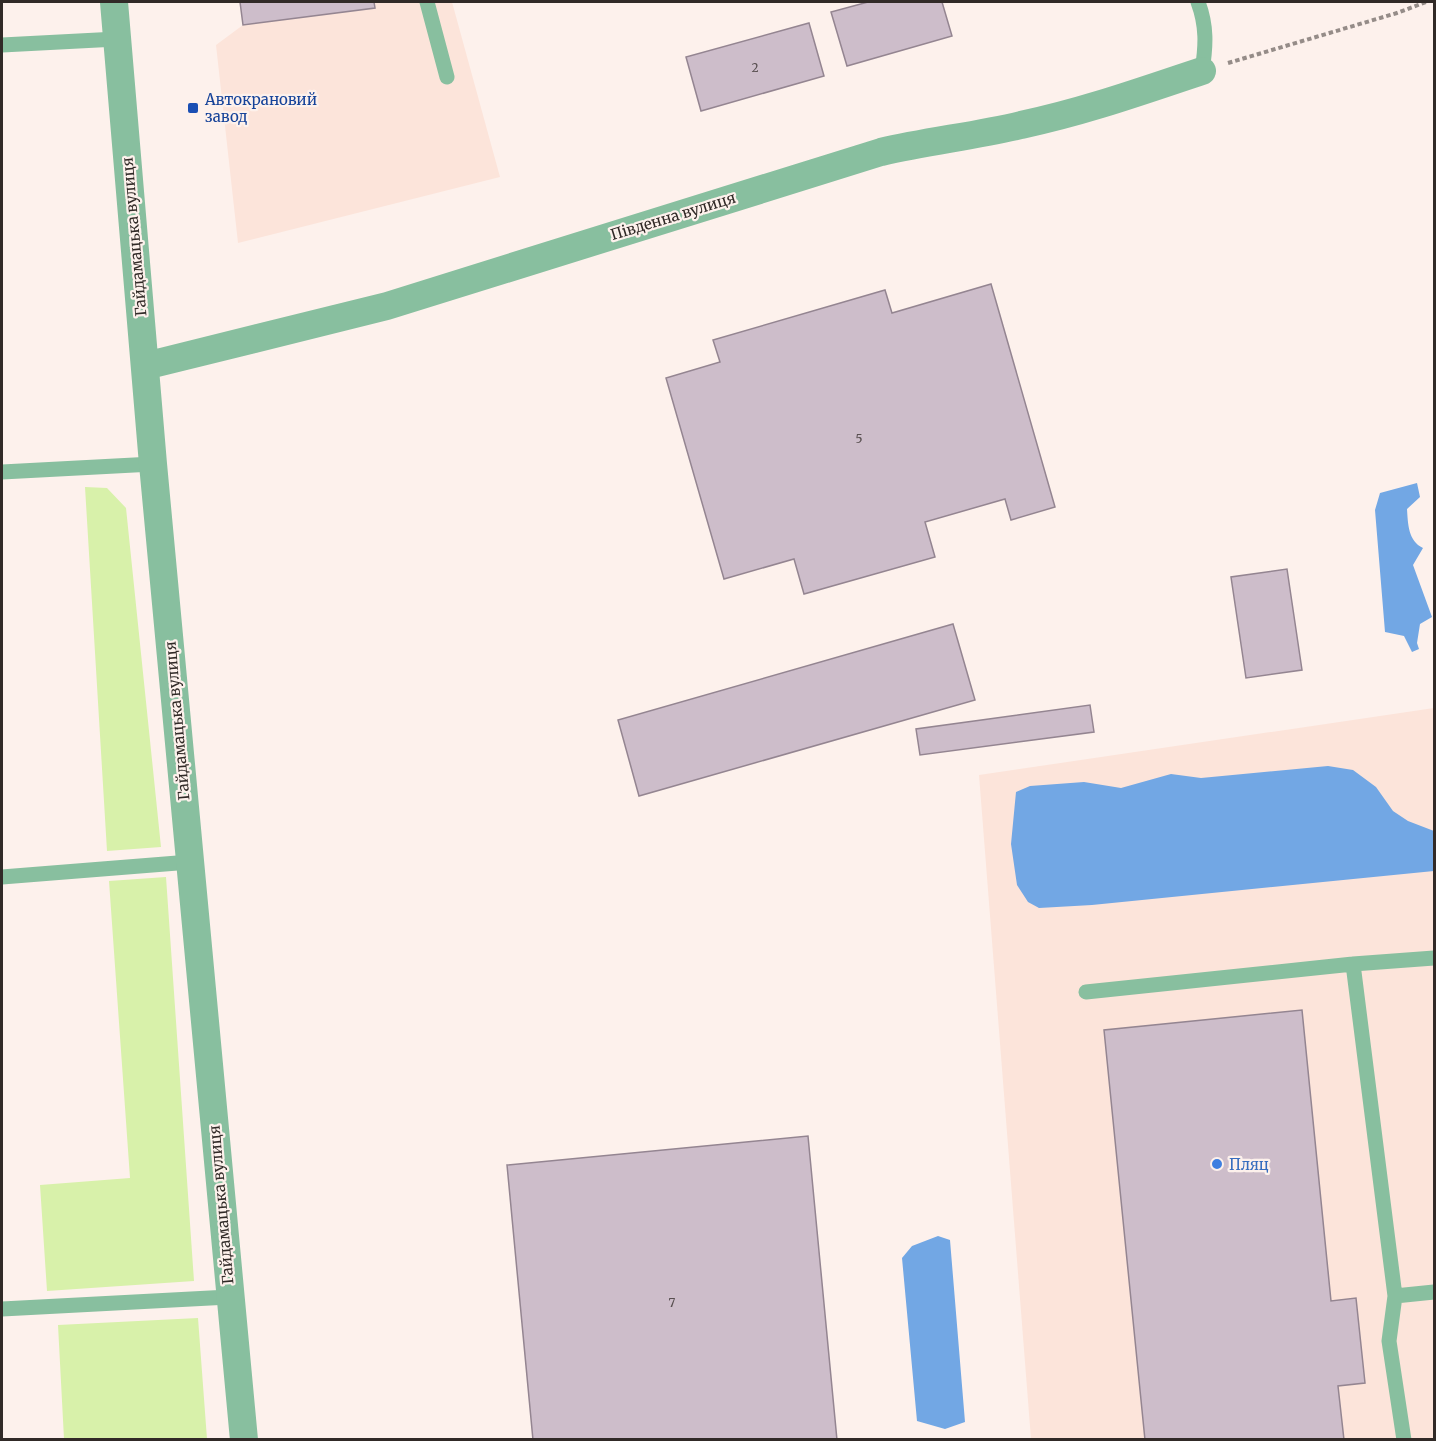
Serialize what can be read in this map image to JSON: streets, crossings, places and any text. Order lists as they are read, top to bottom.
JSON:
{
  "streets": {
    "street": ["Південна вулиця", "Гайдамацька вулиця"]
  },
  "crossings": [
    ["Південна вулиця", "Гайдамацька вулиця"]
  ],
  "places": {
    "transit": ["Автокрановий завод"],
    "other": ["Пляц"]
  },
  "house_numbers": ["2", "5", "7"]
}
